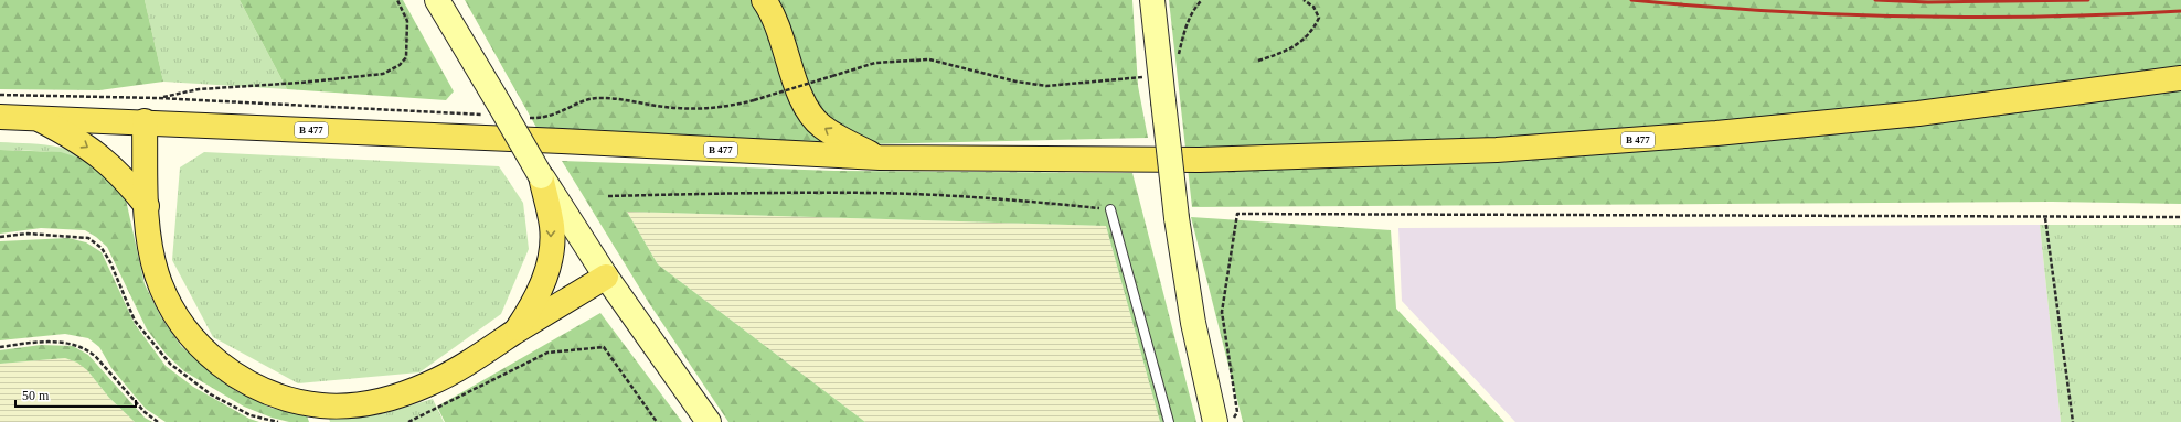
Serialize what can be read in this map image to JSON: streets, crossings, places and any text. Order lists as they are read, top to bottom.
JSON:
{
  "streets": {
    "main road": ["B 477"]
  },
  "scale_bar": "50 m"
}
